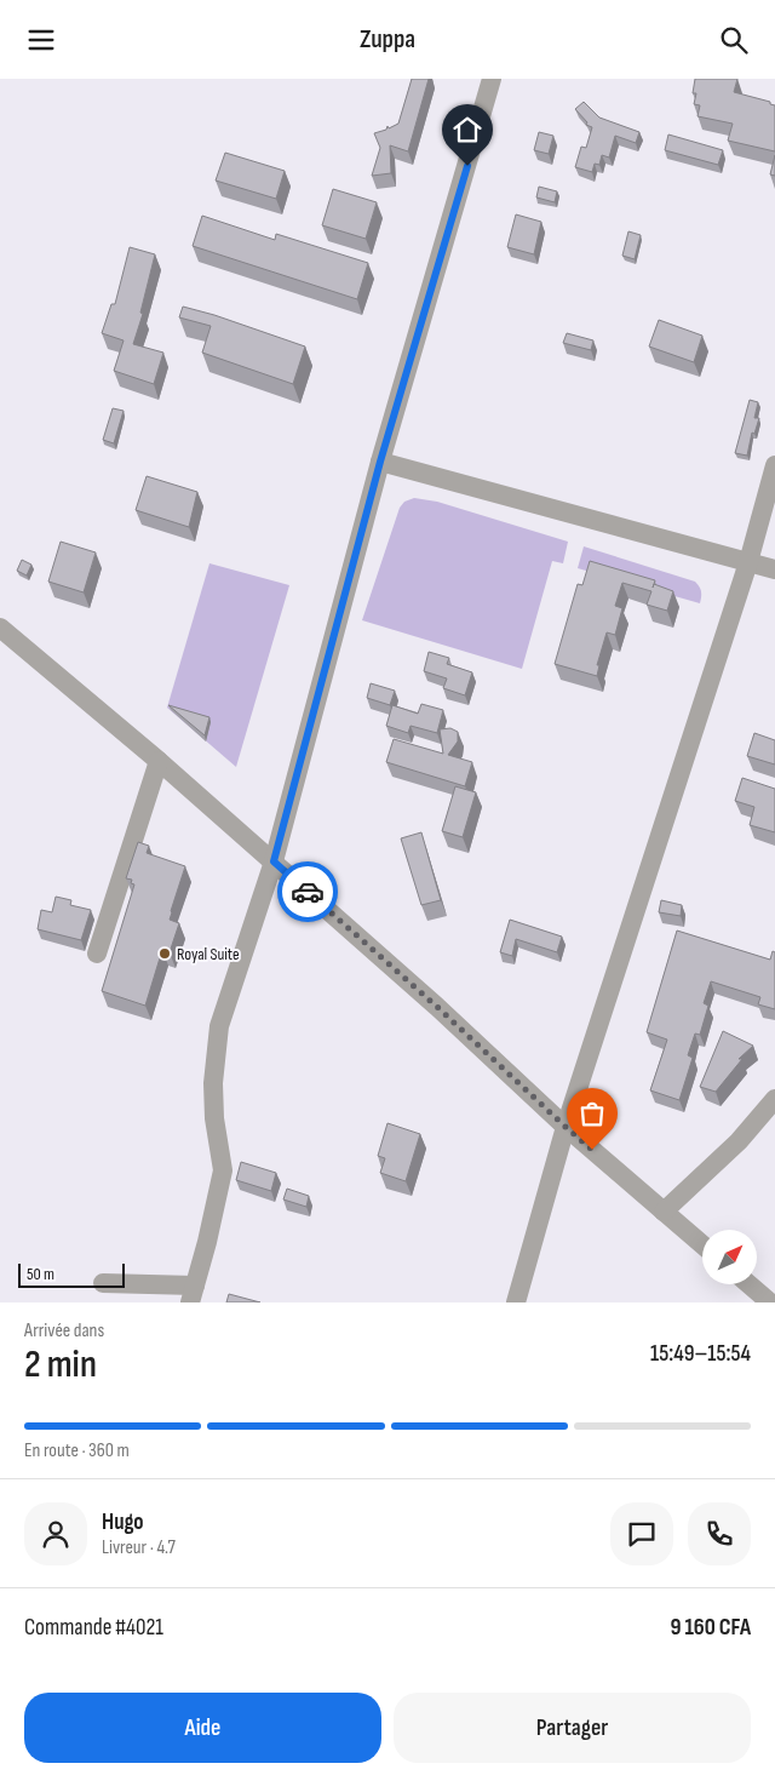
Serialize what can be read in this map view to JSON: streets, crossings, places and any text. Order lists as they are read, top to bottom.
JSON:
{
  "places": ["Royal Suite"],
  "scale_bar": "50 m",
  "north": "top right",
  "page": {
    "header": "Zuppa",
    "scale": "50 m",
    "heading": ["2 min", "Arrivée dans", "15:49–15:54"],
    "panel": [
      "Hugo",
      "Livreur · 4.7",
      "Commande #4021",
      "9 160 CFA"
    ],
    "bar": "En route · 360 m",
    "buttons": ["Aide", "Partager"]
  }
}
